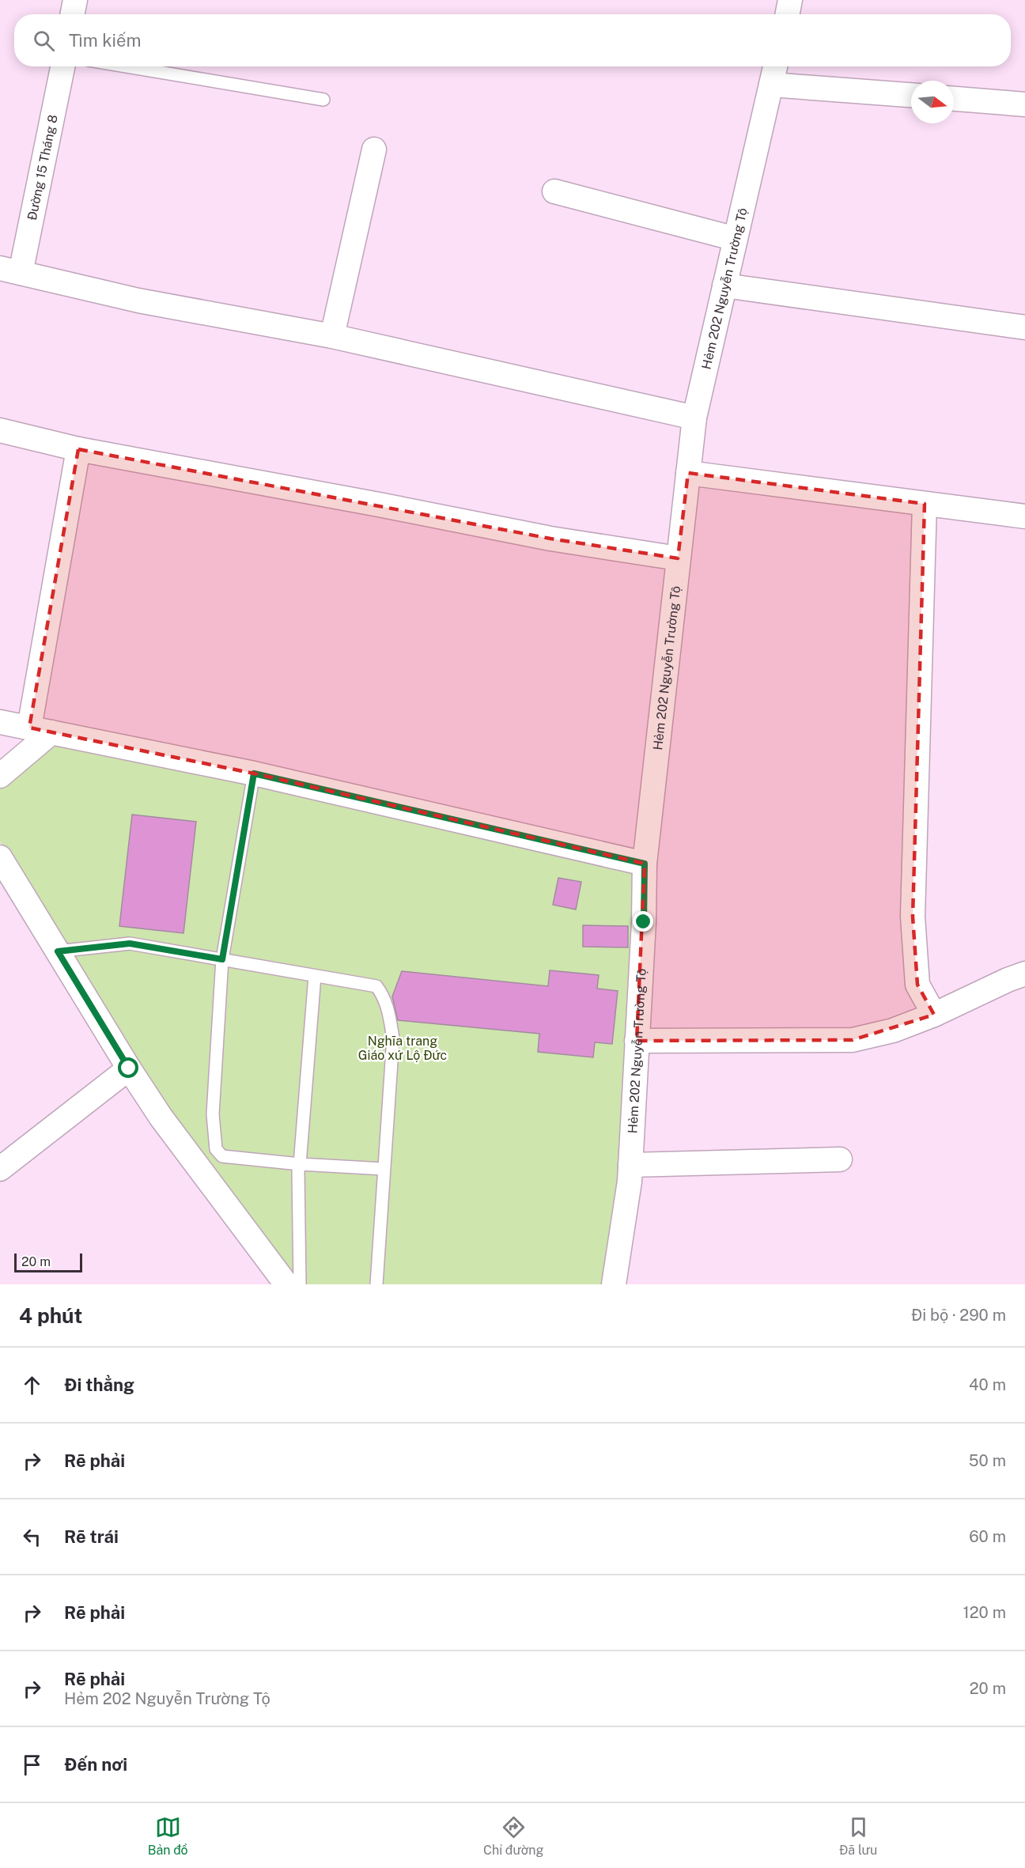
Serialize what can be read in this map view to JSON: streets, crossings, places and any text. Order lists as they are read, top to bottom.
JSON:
{
  "streets": {
    "street": ["Đường 15 Tháng 8", "Hẻm 202 Nguyễn Trường Tộ"]
  },
  "parks": ["Nghĩa trang Giáo xứ Lộ Đức"],
  "scale_bar": "20 m",
  "north": "right",
  "page": {
    "search": "Tìm kiếm",
    "scale": "20 m",
    "heading": ["4 phút", "Đi bộ · 290 m"],
    "list": [
      ["Đi thẳng", "40 m"],
      ["Rẽ phải", "50 m"],
      ["Rẽ trái", "60 m"],
      ["Rẽ phải", "120 m"],
      ["Rẽ phải", "Hẻm 202 Nguyễn Trường Tộ", "20 m"],
      "Đến nơi"
    ],
    "nav": ["Bản đồ", "Chỉ đường", "Đã lưu"]
  }
}
